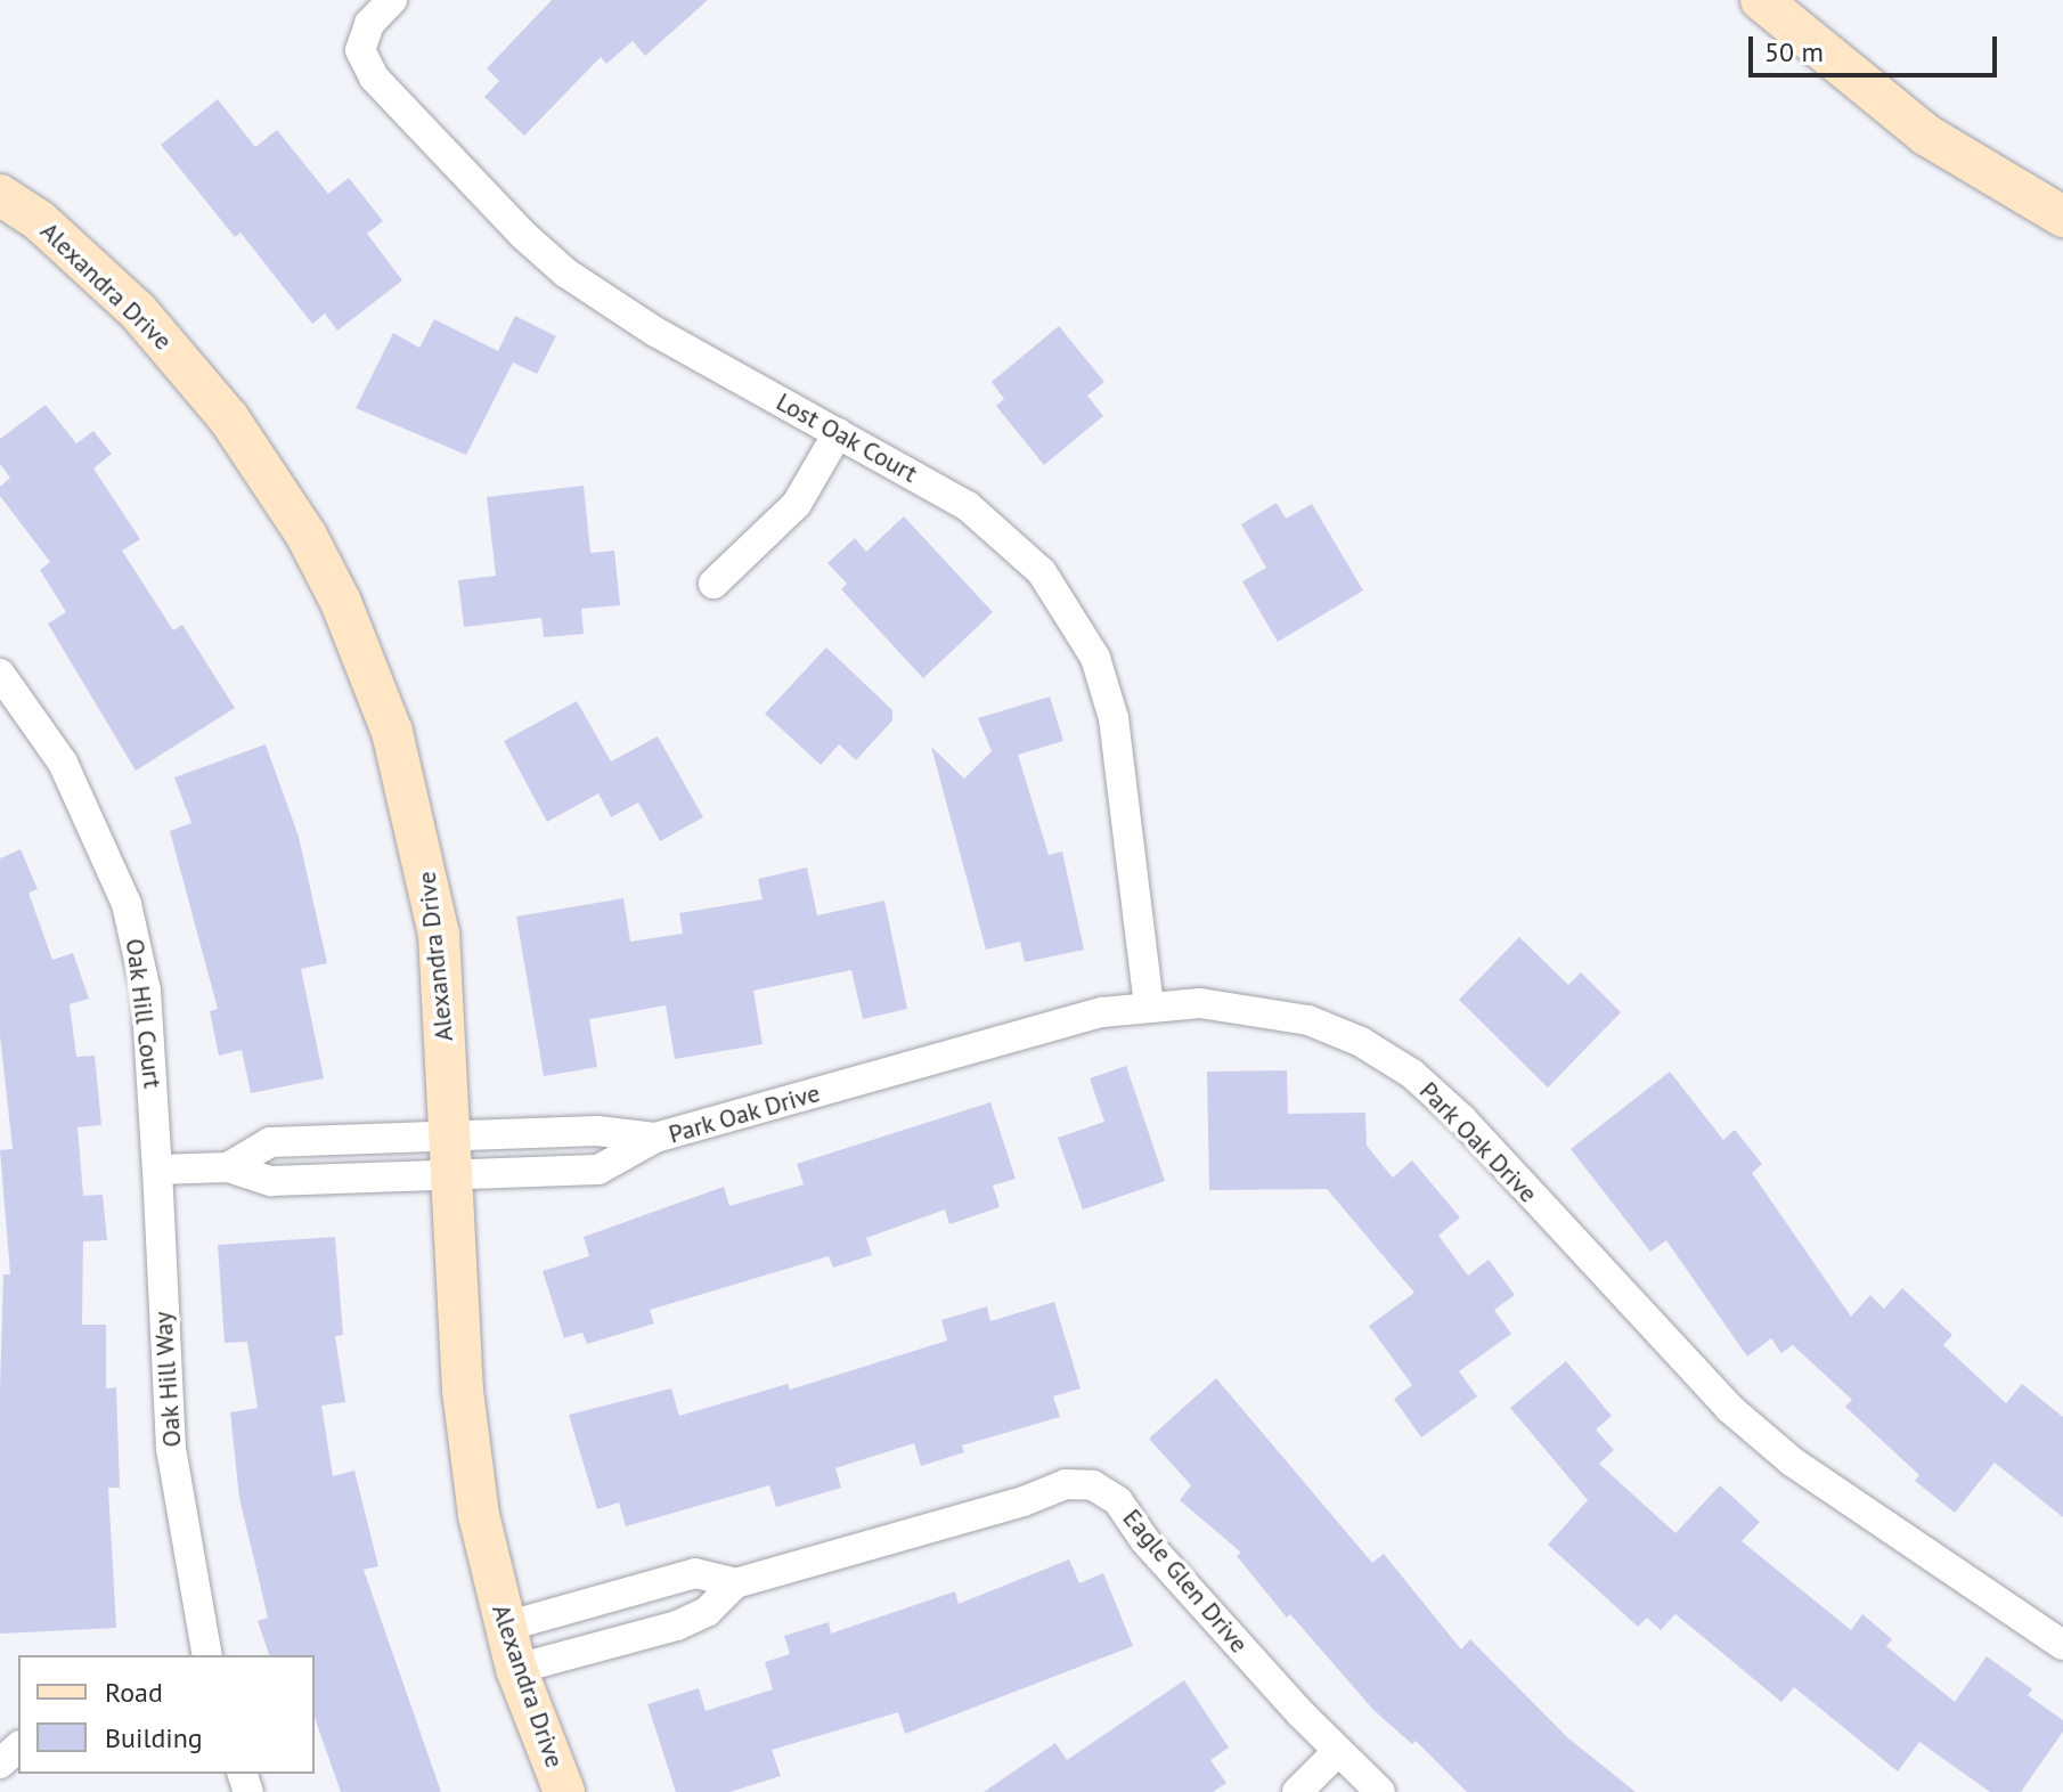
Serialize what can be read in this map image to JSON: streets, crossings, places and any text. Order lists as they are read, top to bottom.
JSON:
{
  "streets": {
    "street": [
      "Alexandra Drive",
      "Lost Oak Court",
      "Oak Hill Court",
      "Park Oak Drive",
      "Oak Hill Way",
      "Eagle Glen Drive"
    ]
  },
  "crossings": [
    ["Alexandra Drive", "Park Oak Drive"],
    ["Alexandra Drive", "Eagle Glen Drive"],
    ["Lost Oak Court", "Park Oak Drive"],
    ["Oak Hill Court", "Oak Hill Way"]
  ],
  "legend": ["Road", "Building"],
  "scale_bar": "50 m"
}
